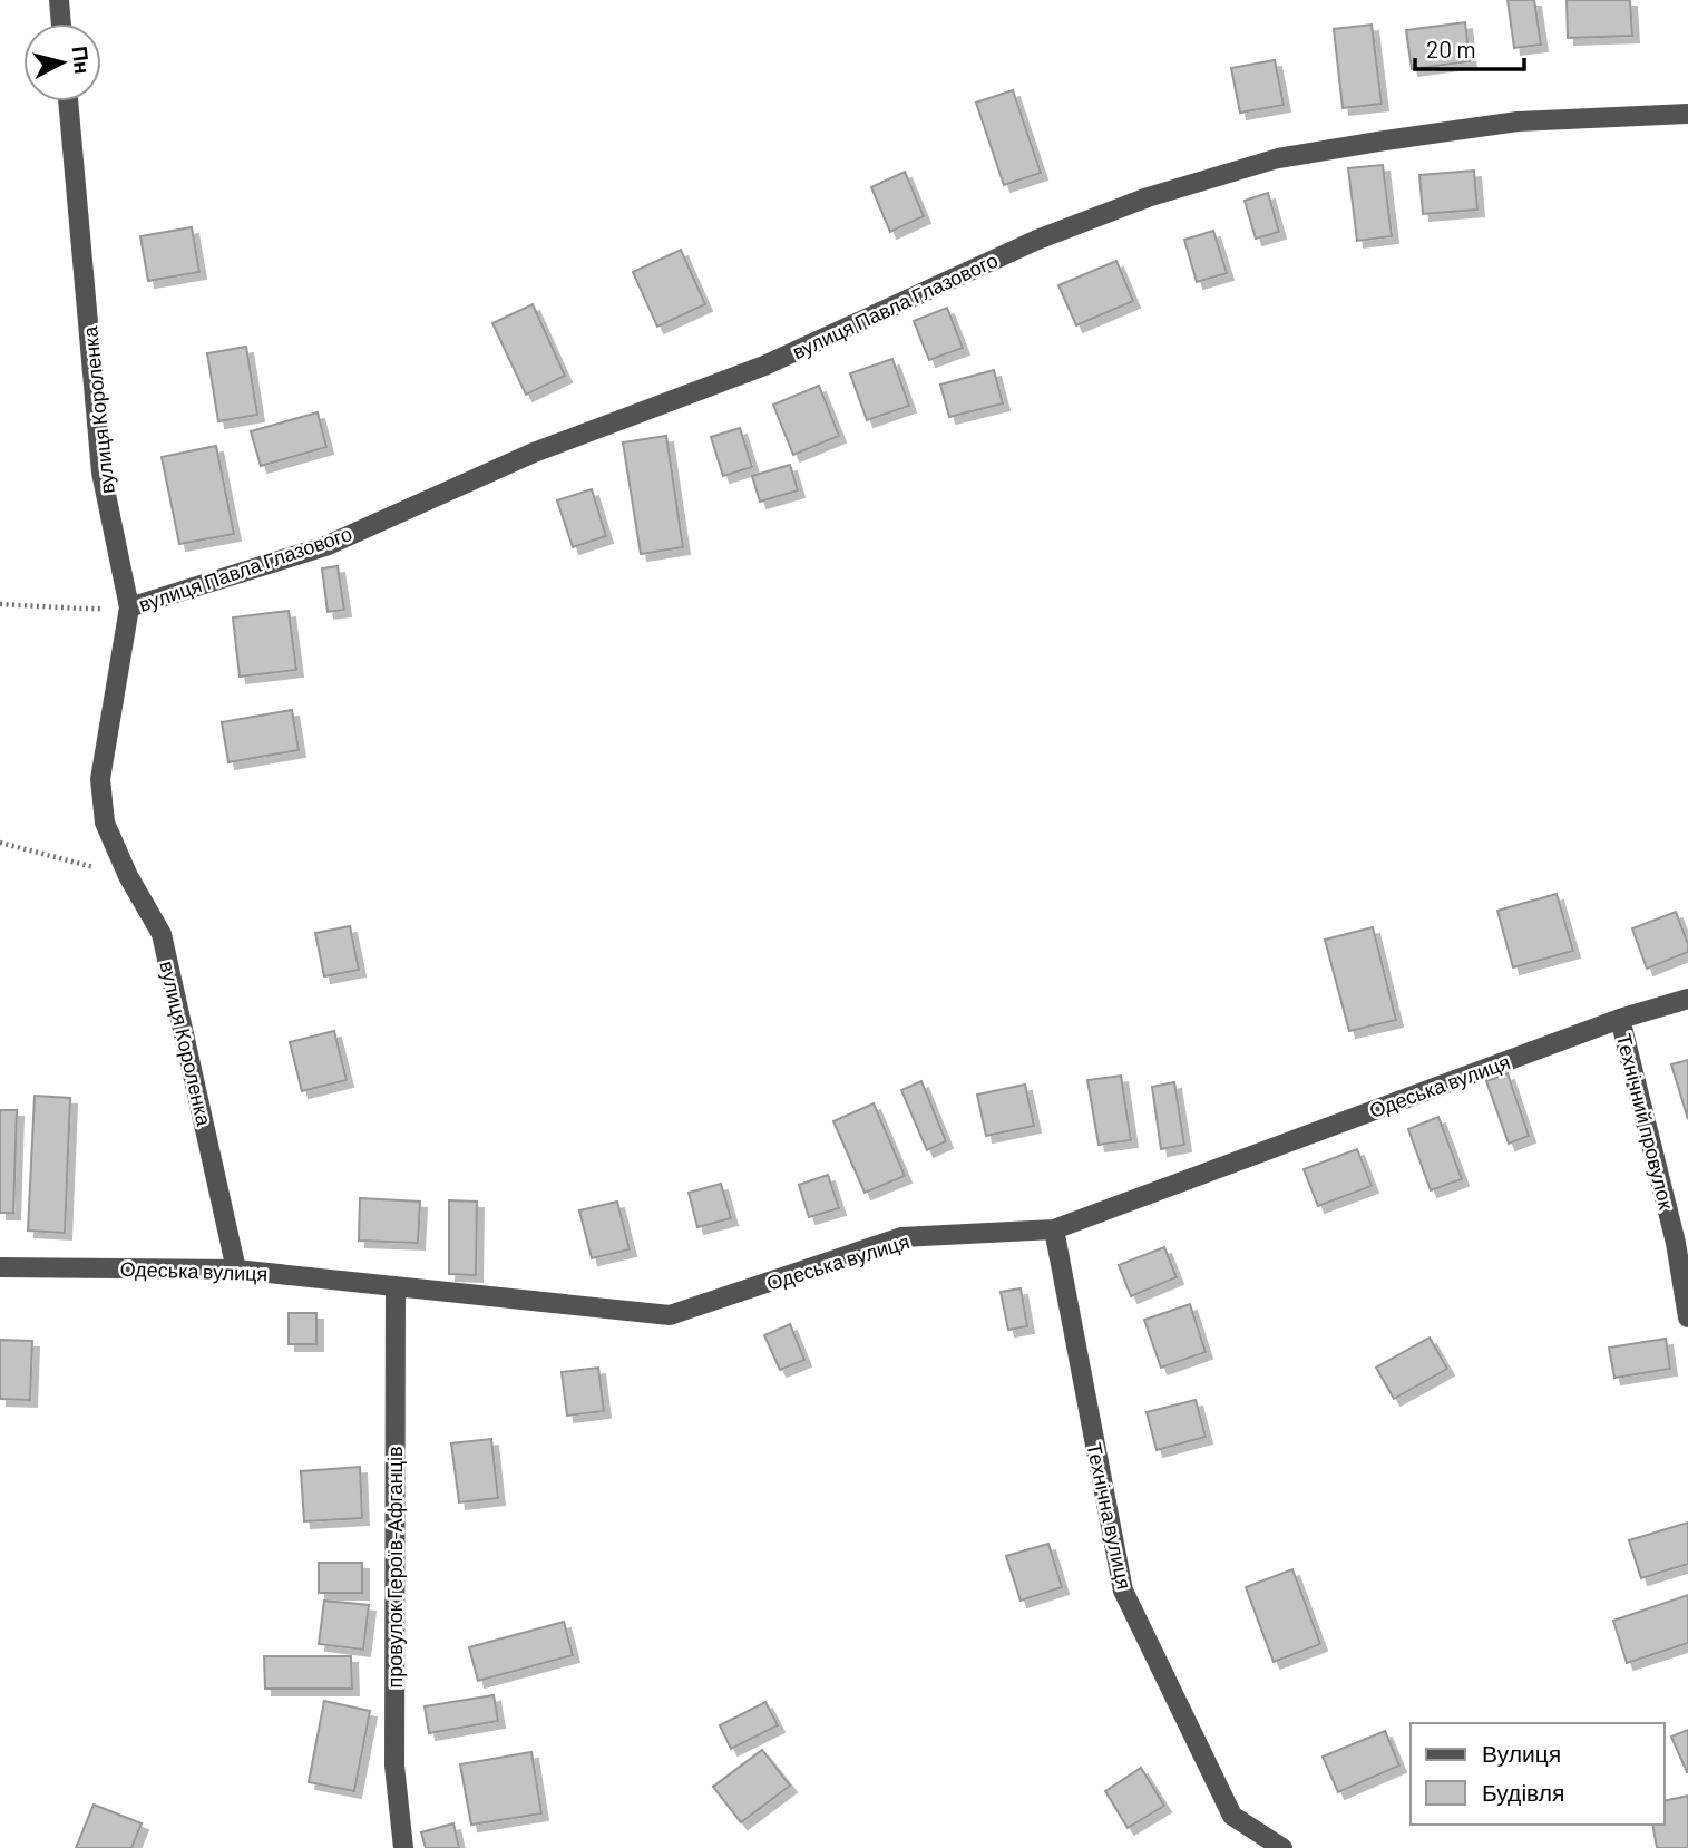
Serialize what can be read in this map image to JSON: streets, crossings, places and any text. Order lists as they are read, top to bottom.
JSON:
{
  "streets": {
    "street": [
      "вулиця Павла Глазового",
      "вулиця Короленка",
      "Одеська вулиця",
      "Технічний провулок",
      "Технічна вулиця",
      "провулок Героїв-Афганців"
    ]
  },
  "crossings": [
    ["вулиця Павла Глазового", "вулиця Короленка"],
    ["вулиця Короленка", "Одеська вулиця"],
    ["Одеська вулиця", "Технічний провулок"],
    ["Одеська вулиця", "Технічна вулиця"],
    ["Одеська вулиця", "провулок Героїв-Афганців"]
  ],
  "legend": ["Вулиця", "Будівля"],
  "scale_bar": "20 m",
  "north": "right"
}
